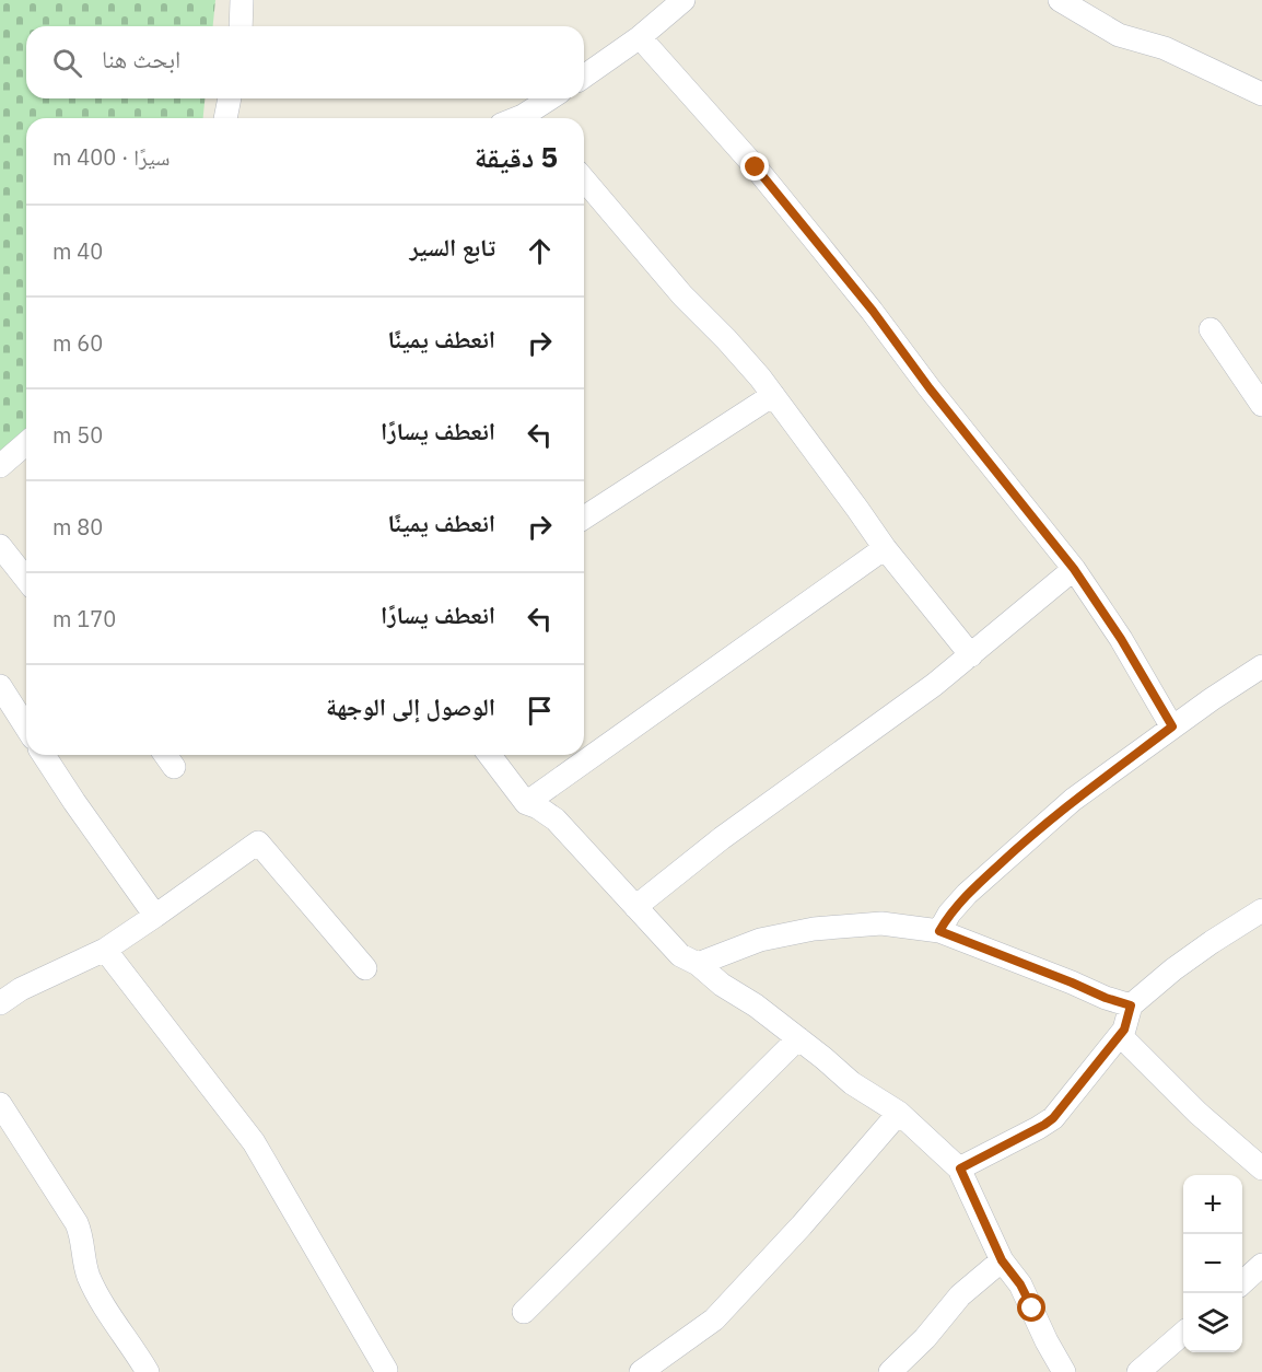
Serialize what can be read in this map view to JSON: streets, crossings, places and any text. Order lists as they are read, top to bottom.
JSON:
{
  "page": {
    "search": "ابحث هنا",
    "heading": ["5 دقيقة", "سيرًا · 400 m"],
    "list": [
      ["تابع السير", "40 m"],
      ["انعطف يمينًا", "60 m"],
      ["انعطف يسارًا", "50 m"],
      ["انعطف يمينًا", "80 m"],
      ["انعطف يسارًا", "170 m"],
      "الوصول إلى الوجهة"
    ],
    "map_buttons": ["+", "−"]
  }
}
